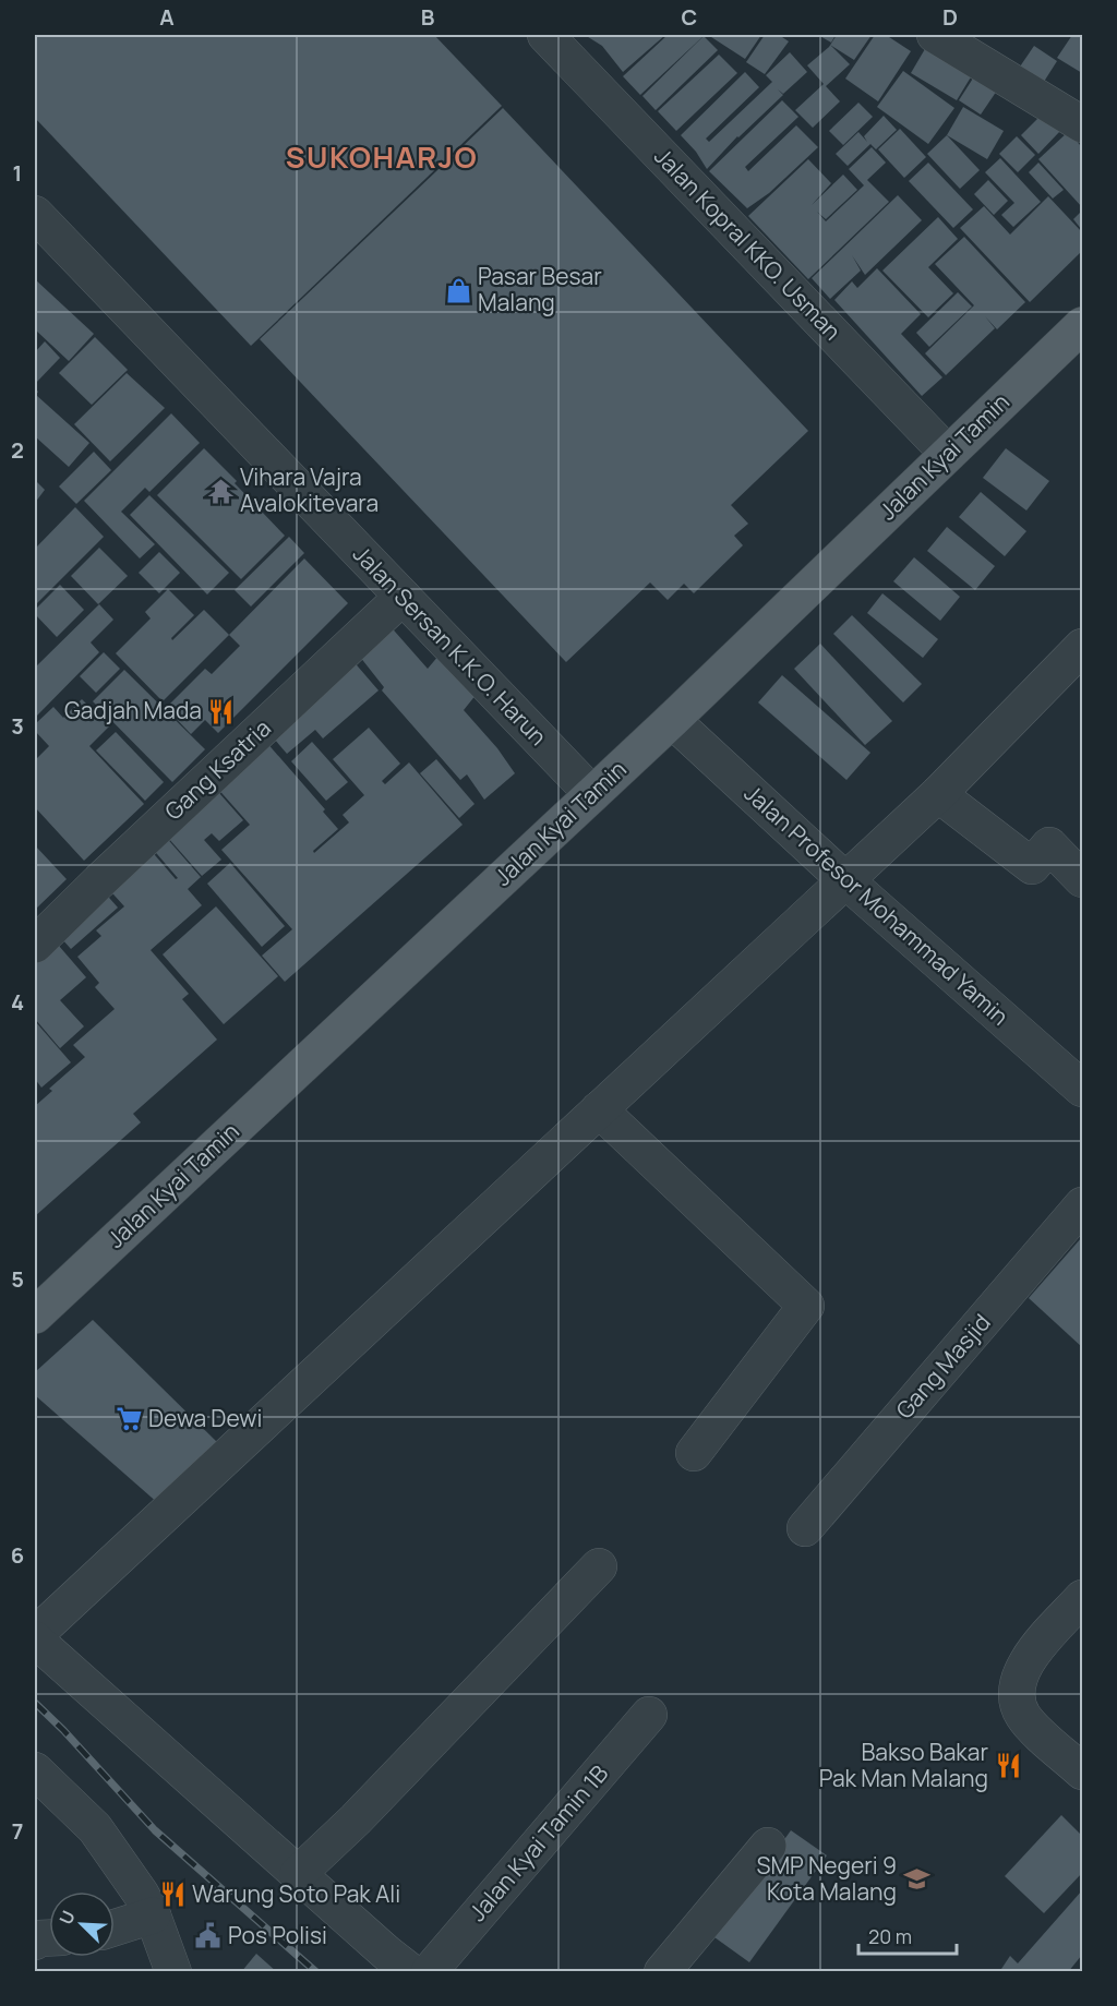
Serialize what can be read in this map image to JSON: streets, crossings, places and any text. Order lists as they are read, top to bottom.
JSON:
{
  "streets": {
    "main road": ["Jalan Kyai Tamin"],
    "street": [
      "Jalan Kopral KKO. Usman",
      "Jalan Sersan K.K.O. Harun",
      "Gang Ksatria",
      "Jalan Profesor Mohammad Yamin",
      "Gang Masjid",
      "Jalan Kyai Tamin 1B"
    ]
  },
  "crossings": [
    ["Jalan Kopral KKO. Usman", "Jalan Kyai Tamin"],
    ["Jalan Kyai Tamin", "Jalan Sersan K.K.O. Harun"],
    ["Jalan Kyai Tamin", "Jalan Profesor Mohammad Yamin"],
    ["Jalan Sersan K.K.O. Harun", "Gang Ksatria"]
  ],
  "districts": ["SUKOHARJO"],
  "places": {
    "shop": ["Pasar Besar Malang"],
    "temple": ["Vihara Vajra Avalokitevara"],
    "restaurant": ["Gadjah Mada", "Bakso Bakar Pak Man Malang", "Warung Soto Pak Ali"],
    "supermarket": ["Dewa Dewi"],
    "school or university": ["SMP Negeri 9 Kota Malang"],
    "public building": ["Pos Polisi"]
  },
  "scale_bar": "20 m",
  "north": "top left",
  "grid": {
    "columns": [
      "A",
      "B",
      "C",
      "D"
    ],
    "rows": [
      "1",
      "2",
      "3",
      "4",
      "5",
      "6",
      "7"
    ]
  }
}
